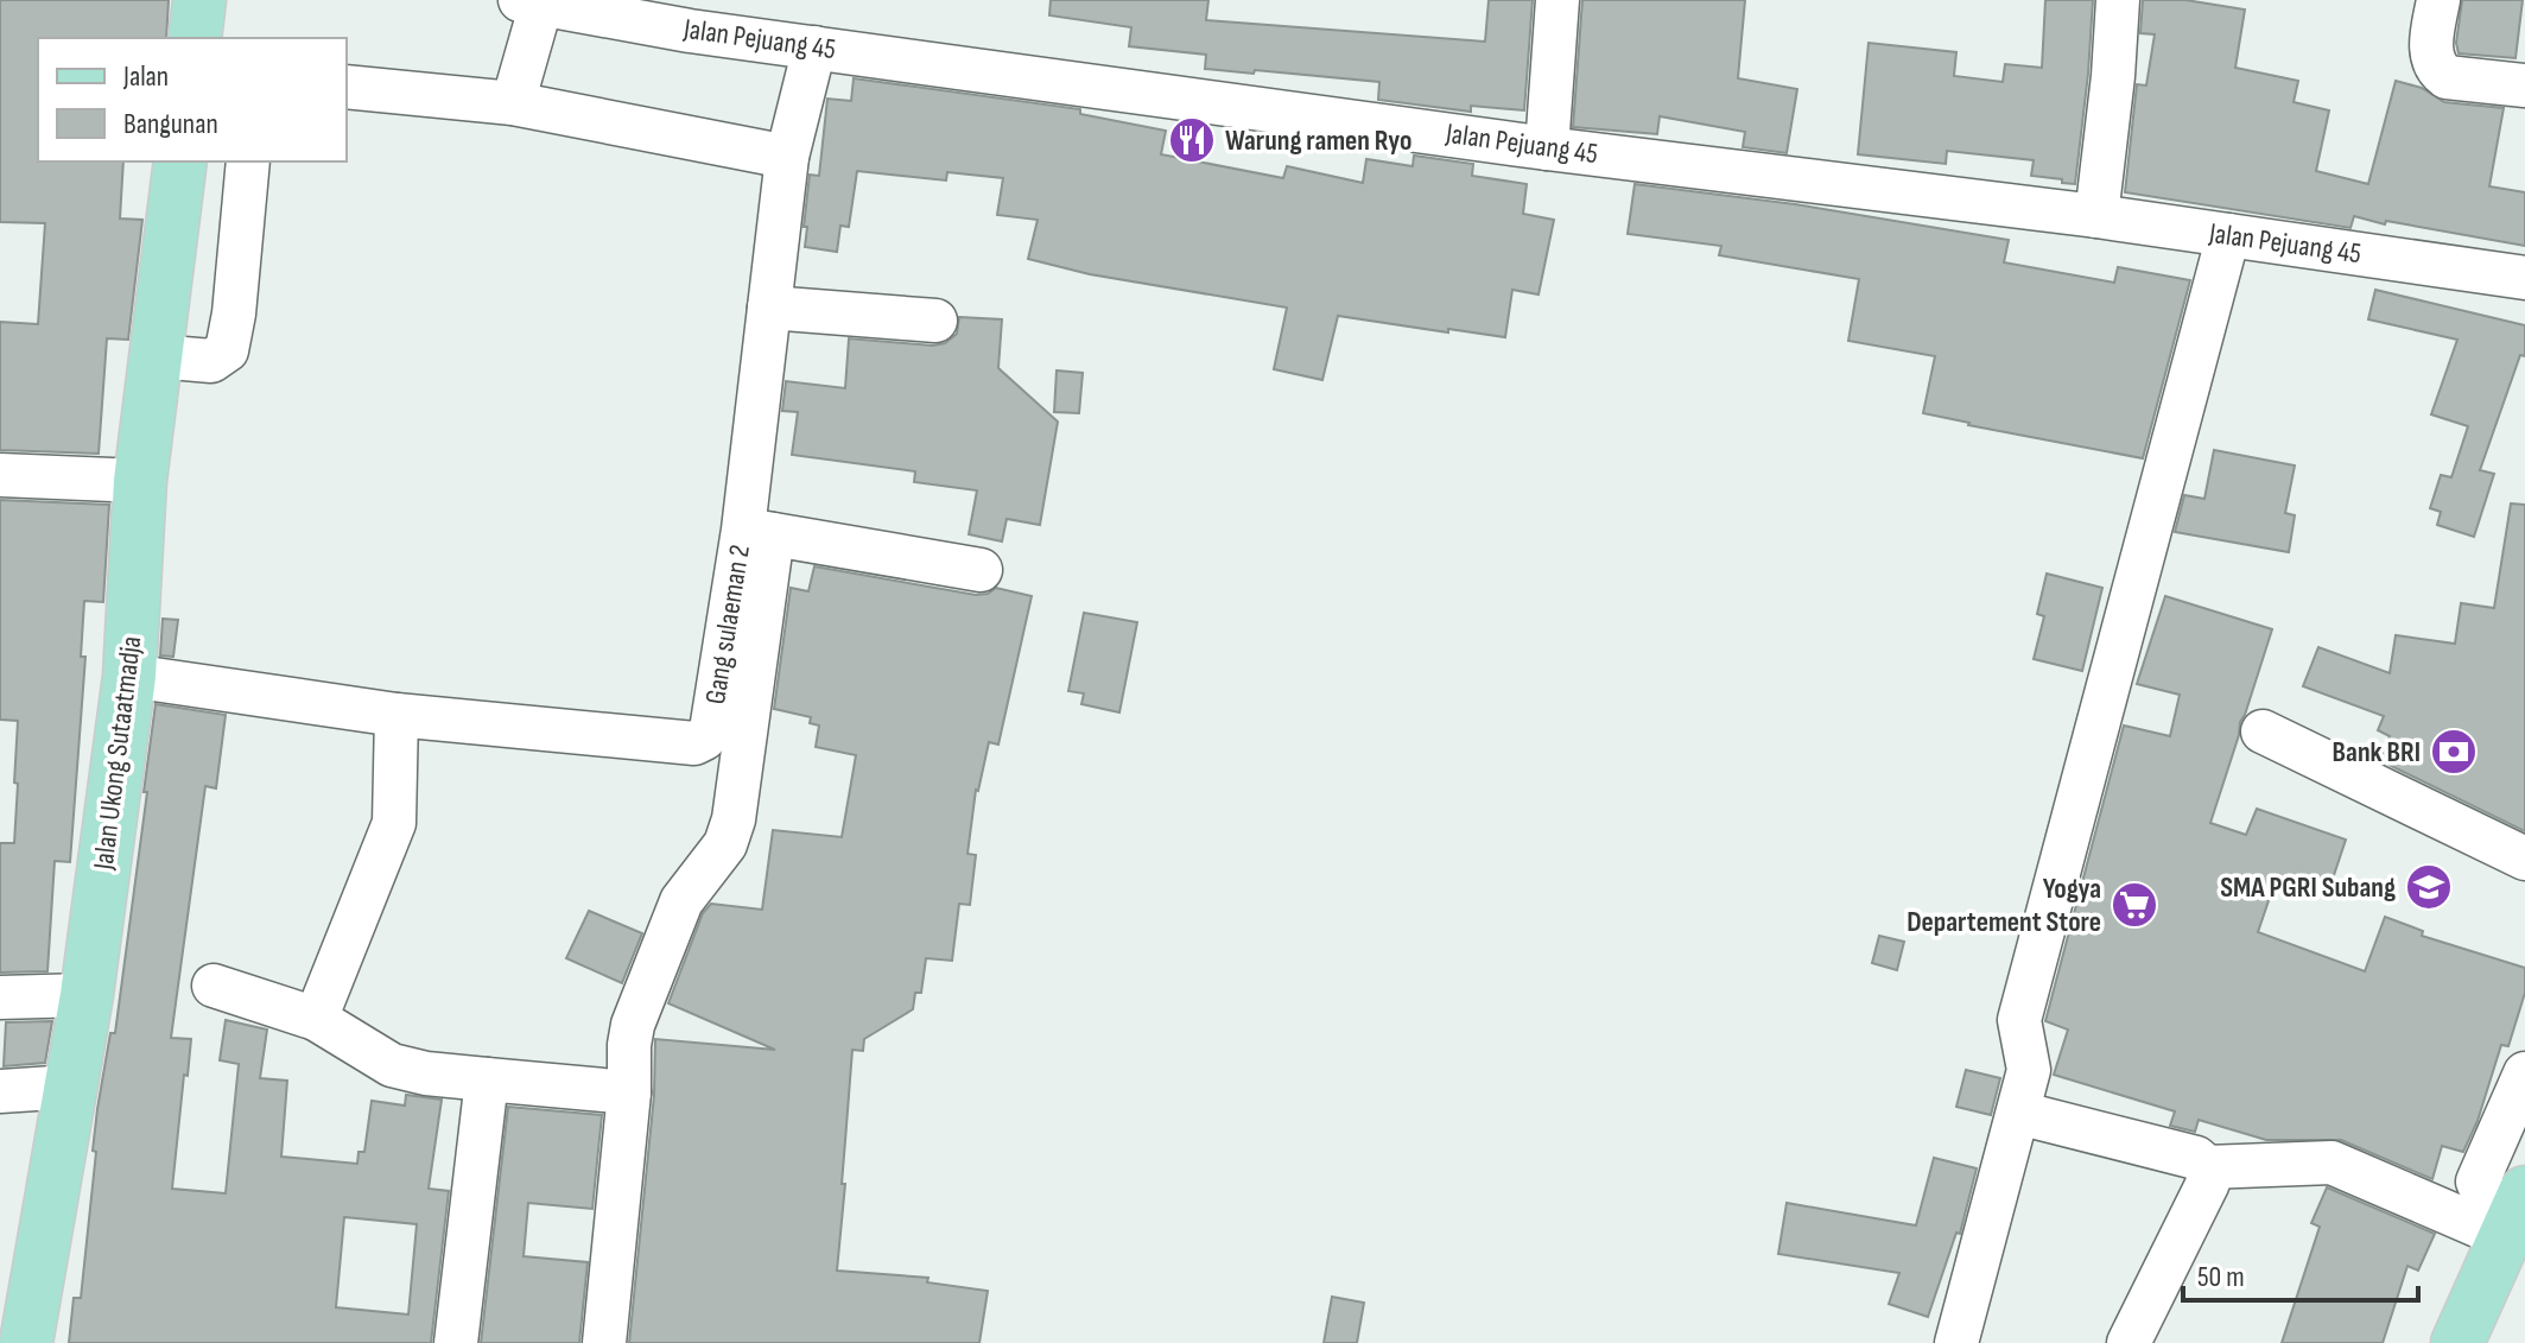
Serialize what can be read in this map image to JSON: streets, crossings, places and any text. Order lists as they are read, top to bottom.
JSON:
{
  "streets": {
    "main road": ["Jalan Ukong Sutaatmadja"],
    "street": ["Jalan Pejuang 45", "Gang sulaeman 2"]
  },
  "crossings": [
    ["Jalan Pejuang 45", "Gang sulaeman 2"],
    ["Gang sulaeman 2", "Jalan Ukong Sutaatmadja"]
  ],
  "places": {
    "restaurant": ["Warung ramen Ryo"],
    "bank": ["Bank BRI"],
    "school or university": ["SMA PGRI Subang"],
    "supermarket": ["Yogya Departement Store"]
  },
  "legend": ["Jalan", "Bangunan"],
  "scale_bar": "50 m"
}
